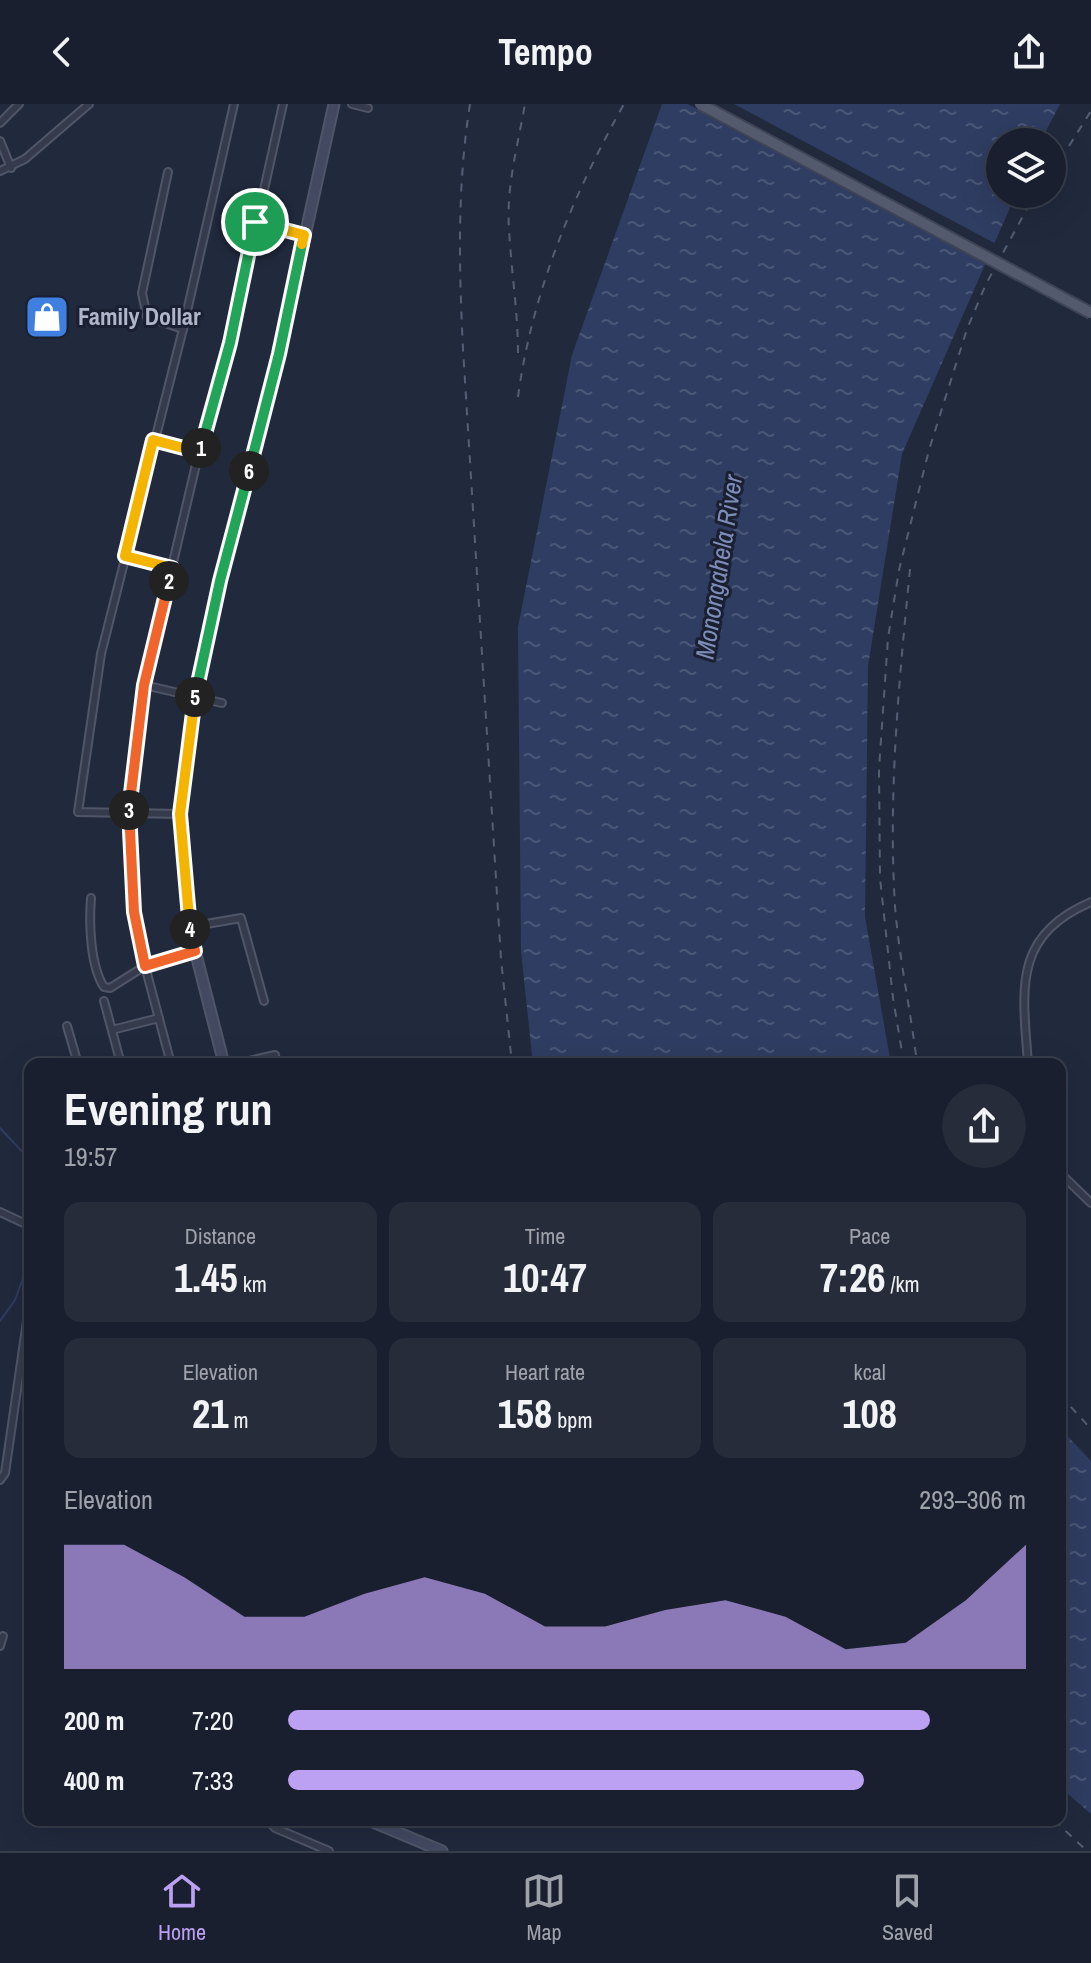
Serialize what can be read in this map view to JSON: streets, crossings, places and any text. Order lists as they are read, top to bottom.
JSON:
{
  "water": ["Monongahela River"],
  "places": {
    "shop": ["Family Dollar"]
  },
  "page": {
    "header": "Tempo",
    "pins": [
      "1",
      "6",
      "2",
      "5",
      "3",
      "4"
    ],
    "heading": ["Evening run", "19:57"],
    "stats": [
      ["Distance", "1.45 km"],
      ["Time", "10:47"],
      ["Pace", "7:26 /km"],
      ["Elevation", "21 m"],
      ["Heart rate", "158 bpm"],
      ["kcal", "108"]
    ],
    "chart": ["Elevation", "293–306 m"],
    "list": [
      {
        "name": "200 m",
        "note": "7:20"
      },
      {
        "name": "400 m",
        "note": "7:33"
      }
    ],
    "tabs": ["Home", "Map", "Saved"]
  }
}
